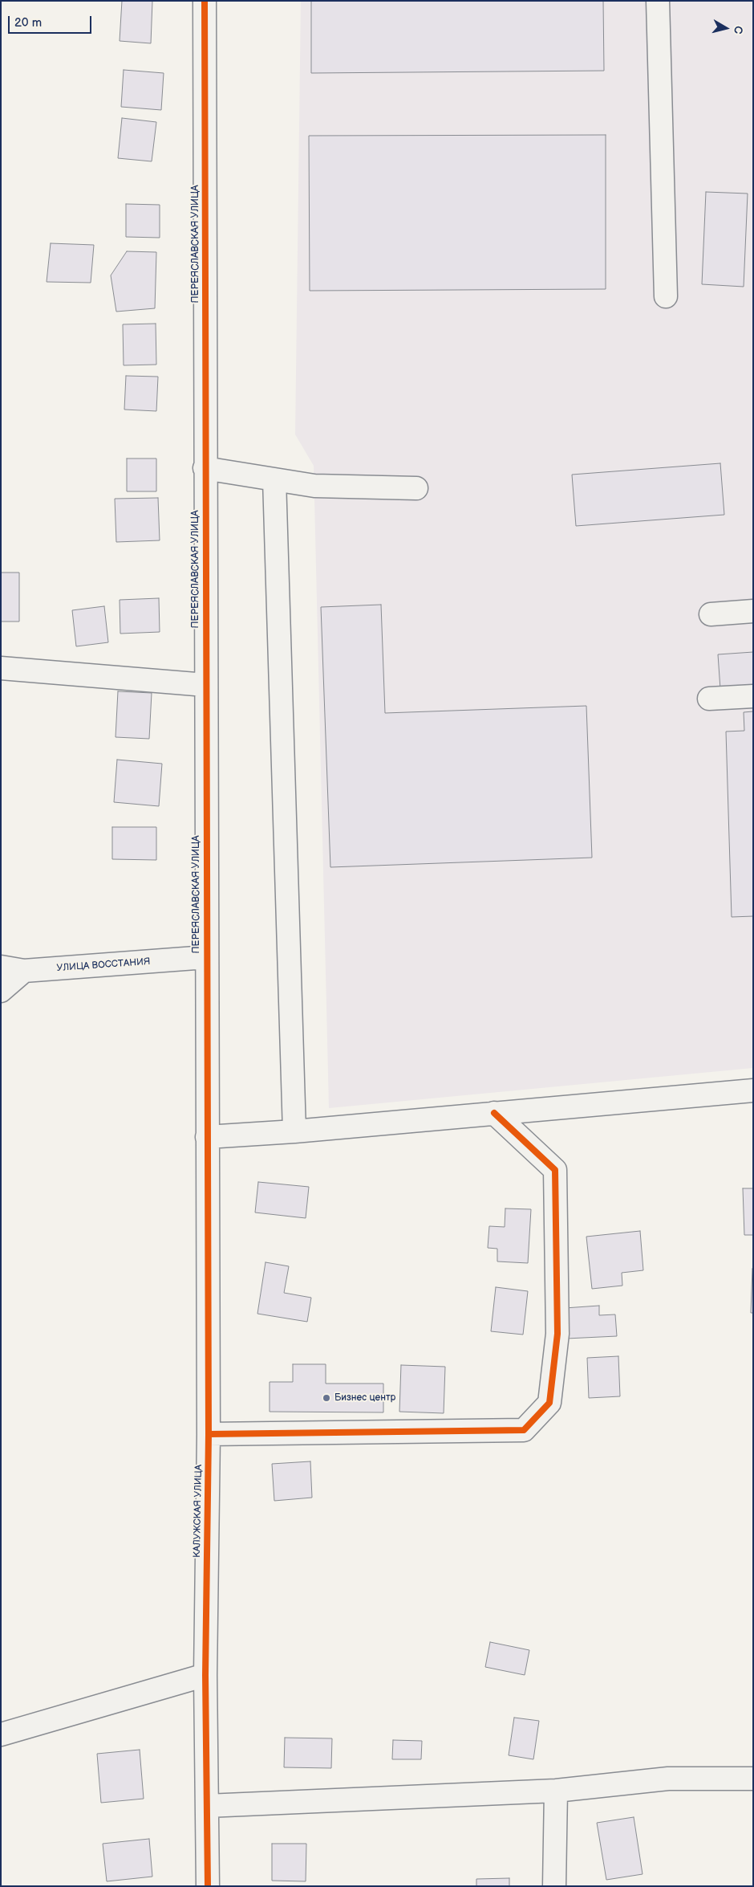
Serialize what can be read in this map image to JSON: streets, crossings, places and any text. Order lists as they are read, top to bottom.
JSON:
{
  "streets": {
    "street": ["ПЕРЕЯСЛАВСКАЯ УЛИЦА", "УЛИЦА ВОССТАНИЯ", "КАЛУЖСКАЯ УЛИЦА"]
  },
  "crossings": [
    ["ПЕРЕЯСЛАВСКАЯ УЛИЦА", "УЛИЦА ВОССТАНИЯ"],
    ["ПЕРЕЯСЛАВСКАЯ УЛИЦА", "КАЛУЖСКАЯ УЛИЦА"]
  ],
  "places": ["Бизнес центр"],
  "scale_bar": "20 m",
  "north": "right"
}
